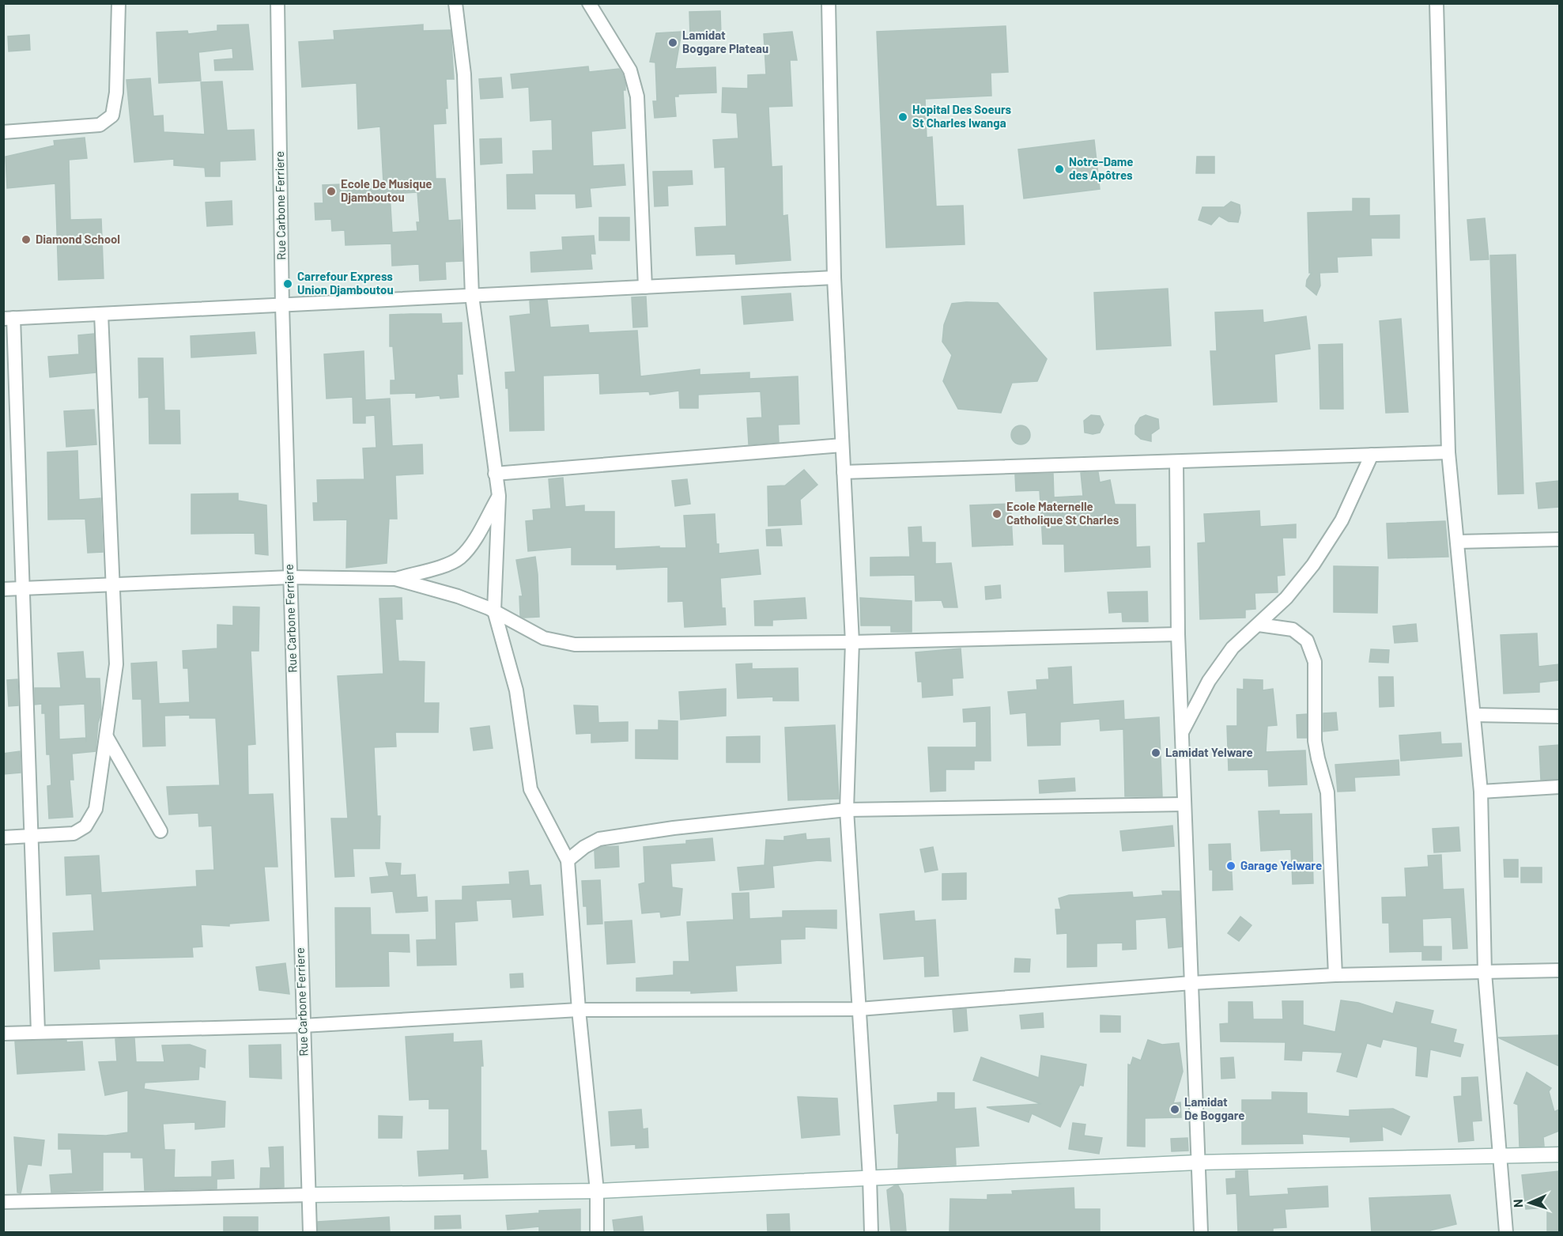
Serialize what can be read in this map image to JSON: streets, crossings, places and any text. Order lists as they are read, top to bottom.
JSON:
{
  "streets": {
    "street": ["Rue Carbone Ferriere"]
  },
  "places": [
    "Lamidat Boggare Plateau",
    "Hopital Des Soeurs St Charles Iwanga",
    "Notre-Dame des Apôtres",
    "Ecole De Musique Djamboutou",
    "Diamond School",
    "Carrefour Express Union Djamboutou",
    "Ecole Maternelle Catholique St Charles",
    "Lamidat Yelware",
    "Garage Yelware",
    "Lamidat De Boggare"
  ],
  "north": "left"
}
